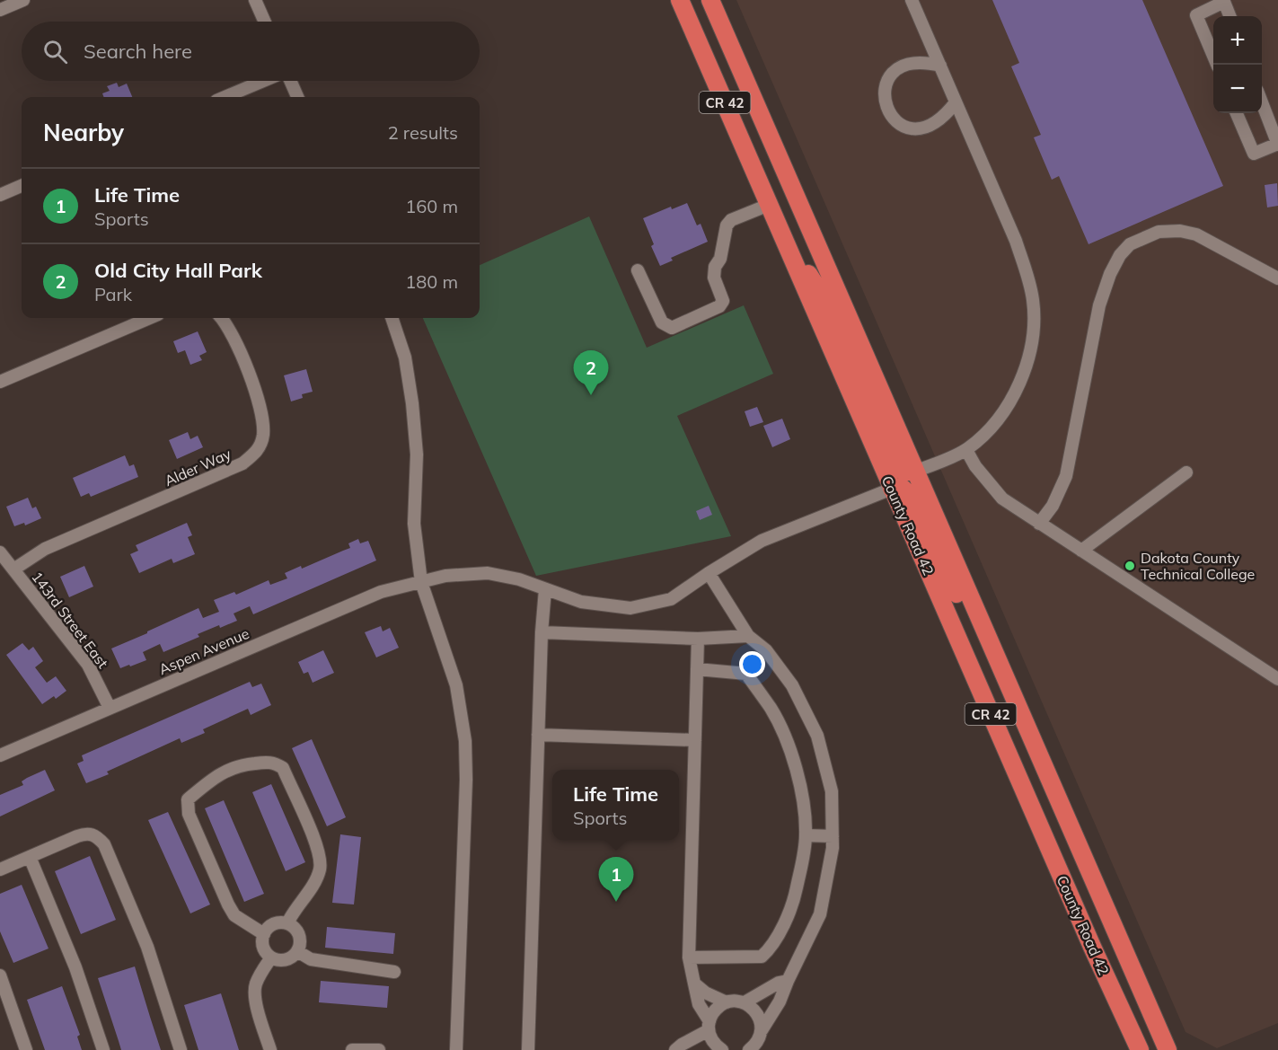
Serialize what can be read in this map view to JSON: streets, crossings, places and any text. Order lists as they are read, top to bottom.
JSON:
{
  "streets": {
    "highway": ["CR 42", "County Road 42"],
    "street": ["Alder Way", "143rd Street East", "Aspen Avenue"]
  },
  "crossings": [
    ["Alder Way", "143rd Street East"],
    ["County Road 42", "Aspen Avenue"],
    ["143rd Street East", "Aspen Avenue"]
  ],
  "places": ["Dakota County Technical College"],
  "page": {
    "map_buttons": ["+", "−"],
    "search": "Search here",
    "heading": ["Nearby", "2 results"],
    "list": [
      {
        "mark": "1",
        "name": "Life Time",
        "note": "Sports",
        "value": "160 m"
      },
      {
        "mark": "2",
        "name": "Old City Hall Park",
        "note": "Park",
        "value": "180 m"
      }
    ],
    "pins": ["2", "1"],
    "popup": ["Life Time", "Sports"]
  }
}
